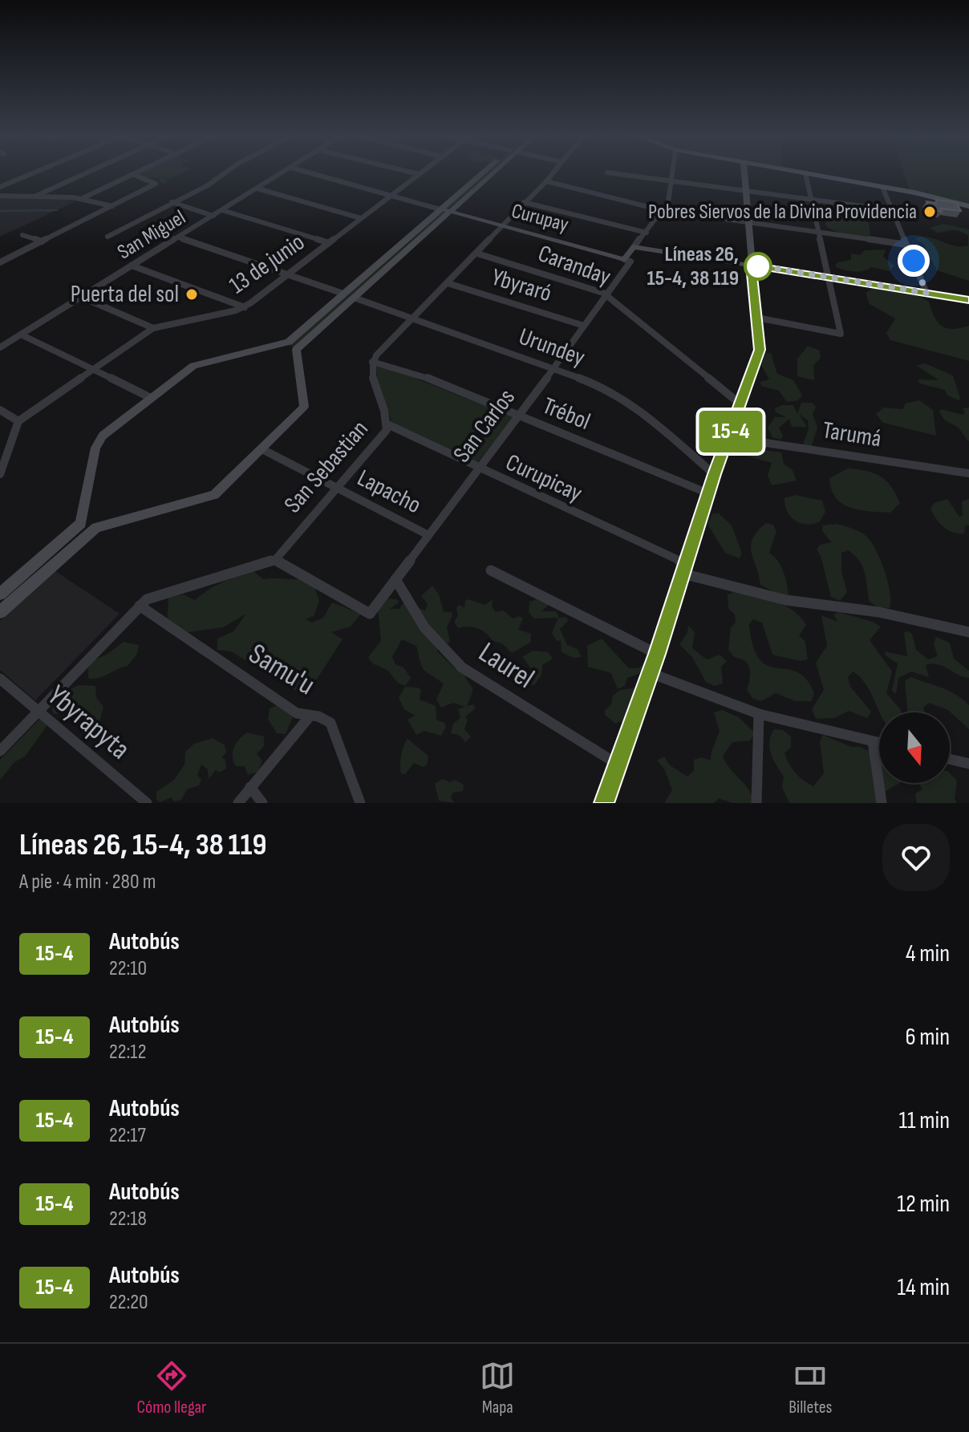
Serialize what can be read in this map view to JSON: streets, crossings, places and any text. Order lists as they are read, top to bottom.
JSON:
{
  "streets": {
    "street": [
      "Curupay",
      "San Miguel",
      "13 de junio",
      "Caranday",
      "Ybyraró",
      "Urundey",
      "Trébol",
      "San Carlos",
      "Tarumá",
      "San Sebastian",
      "Curupicay",
      "Lapacho",
      "Laurel",
      "Samu'u",
      "Ybyrapyta"
    ]
  },
  "crossings": [
    ["Curupay", "13 de junio"],
    ["Curupay", "San Carlos"],
    ["San Miguel", "Urundey"],
    ["13 de junio", "Urundey"],
    ["Caranday", "San Carlos"],
    ["Ybyraró", "San Carlos"],
    ["Urundey", "San Carlos"],
    ["Trébol", "San Carlos"],
    ["Trébol", "San Sebastian"],
    ["San Carlos", "San Sebastian"],
    ["San Carlos", "Curupicay"],
    ["San Carlos", "Lapacho"],
    ["San Carlos", "Laurel"],
    ["San Sebastian", "Curupicay"],
    ["San Sebastian", "Lapacho"]
  ],
  "places": ["Pobres Siervos de la Divina Providencia", "Líneas 26, 15-4, 38 119", "Puerta del sol"],
  "lines": ["bus line 15-4"],
  "north": "bottom",
  "page": {
    "on_map": "15-4",
    "heading": ["Líneas 26, 15-4, 38 119", "A pie · 4 min · 280 m"],
    "list": [
      {
        "mark": "15-4",
        "name": "Autobús",
        "note": "22:10",
        "value": "4 min"
      },
      {
        "mark": "15-4",
        "name": "Autobús",
        "note": "22:12",
        "value": "6 min"
      },
      {
        "mark": "15-4",
        "name": "Autobús",
        "note": "22:17",
        "value": "11 min"
      },
      {
        "mark": "15-4",
        "name": "Autobús",
        "note": "22:18",
        "value": "12 min"
      },
      {
        "mark": "15-4",
        "name": "Autobús",
        "note": "22:20",
        "value": "14 min"
      }
    ],
    "tabs": ["Cómo llegar", "Mapa", "Billetes"]
  }
}
